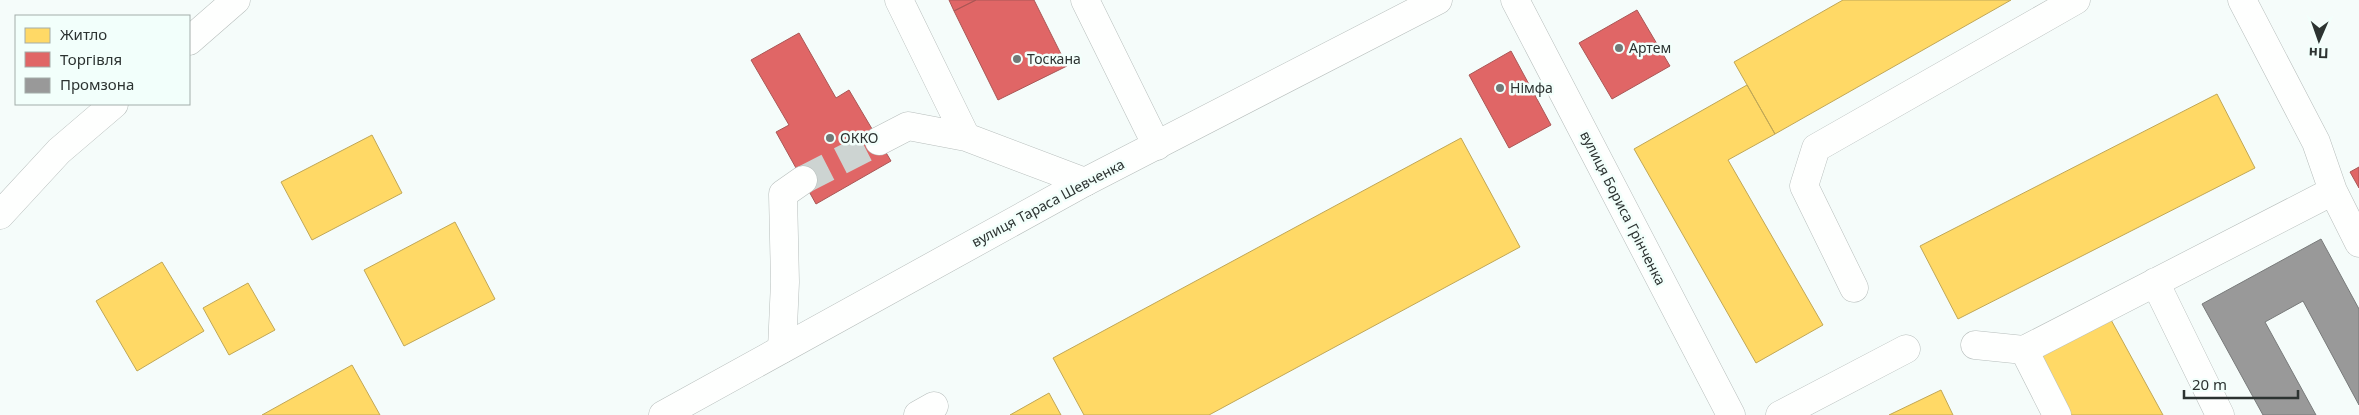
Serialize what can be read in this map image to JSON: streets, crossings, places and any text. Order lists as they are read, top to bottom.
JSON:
{
  "streets": {
    "main road": ["вулиця Тараса Шевченка", "вулиця Бориса Грінченка"]
  },
  "places": [
    "Артем",
    "Тоскана",
    "Німфа",
    "ОККО"
  ],
  "legend": ["Житло", "Торгівля", "Промзона"],
  "scale_bar": "20 m",
  "north": "bottom"
}
